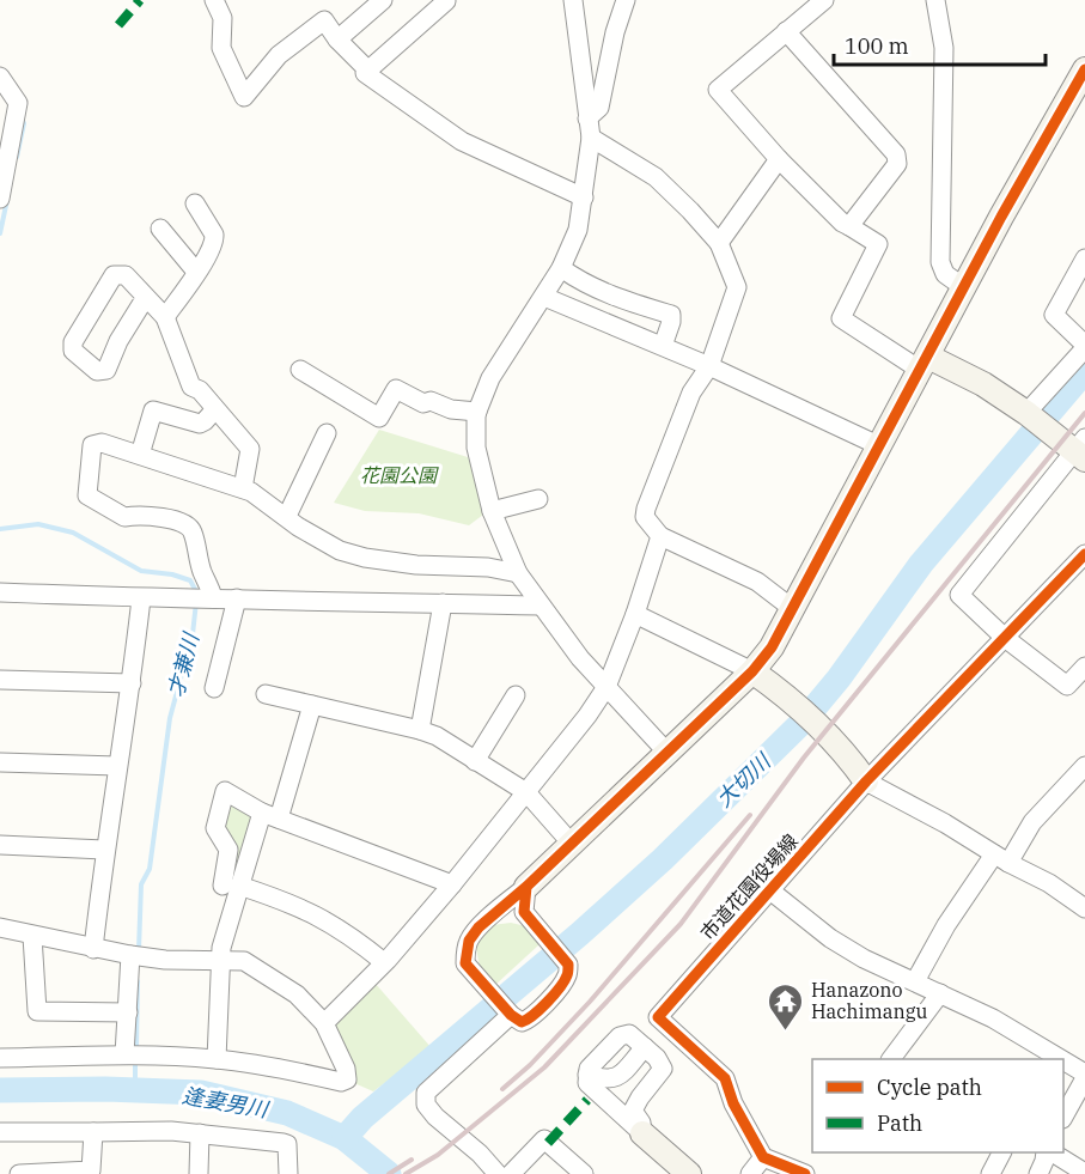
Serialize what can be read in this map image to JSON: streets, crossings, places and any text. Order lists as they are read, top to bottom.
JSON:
{
  "streets": {
    "street": ["市道花園役場線"]
  },
  "water": ["才兼川", "大切川", "逢妻男川"],
  "parks": ["花園公園"],
  "places": {
    "temple": ["Hanazono Hachimangu"]
  },
  "legend": ["Cycle path", "Path"],
  "scale_bar": "100 m"
}
